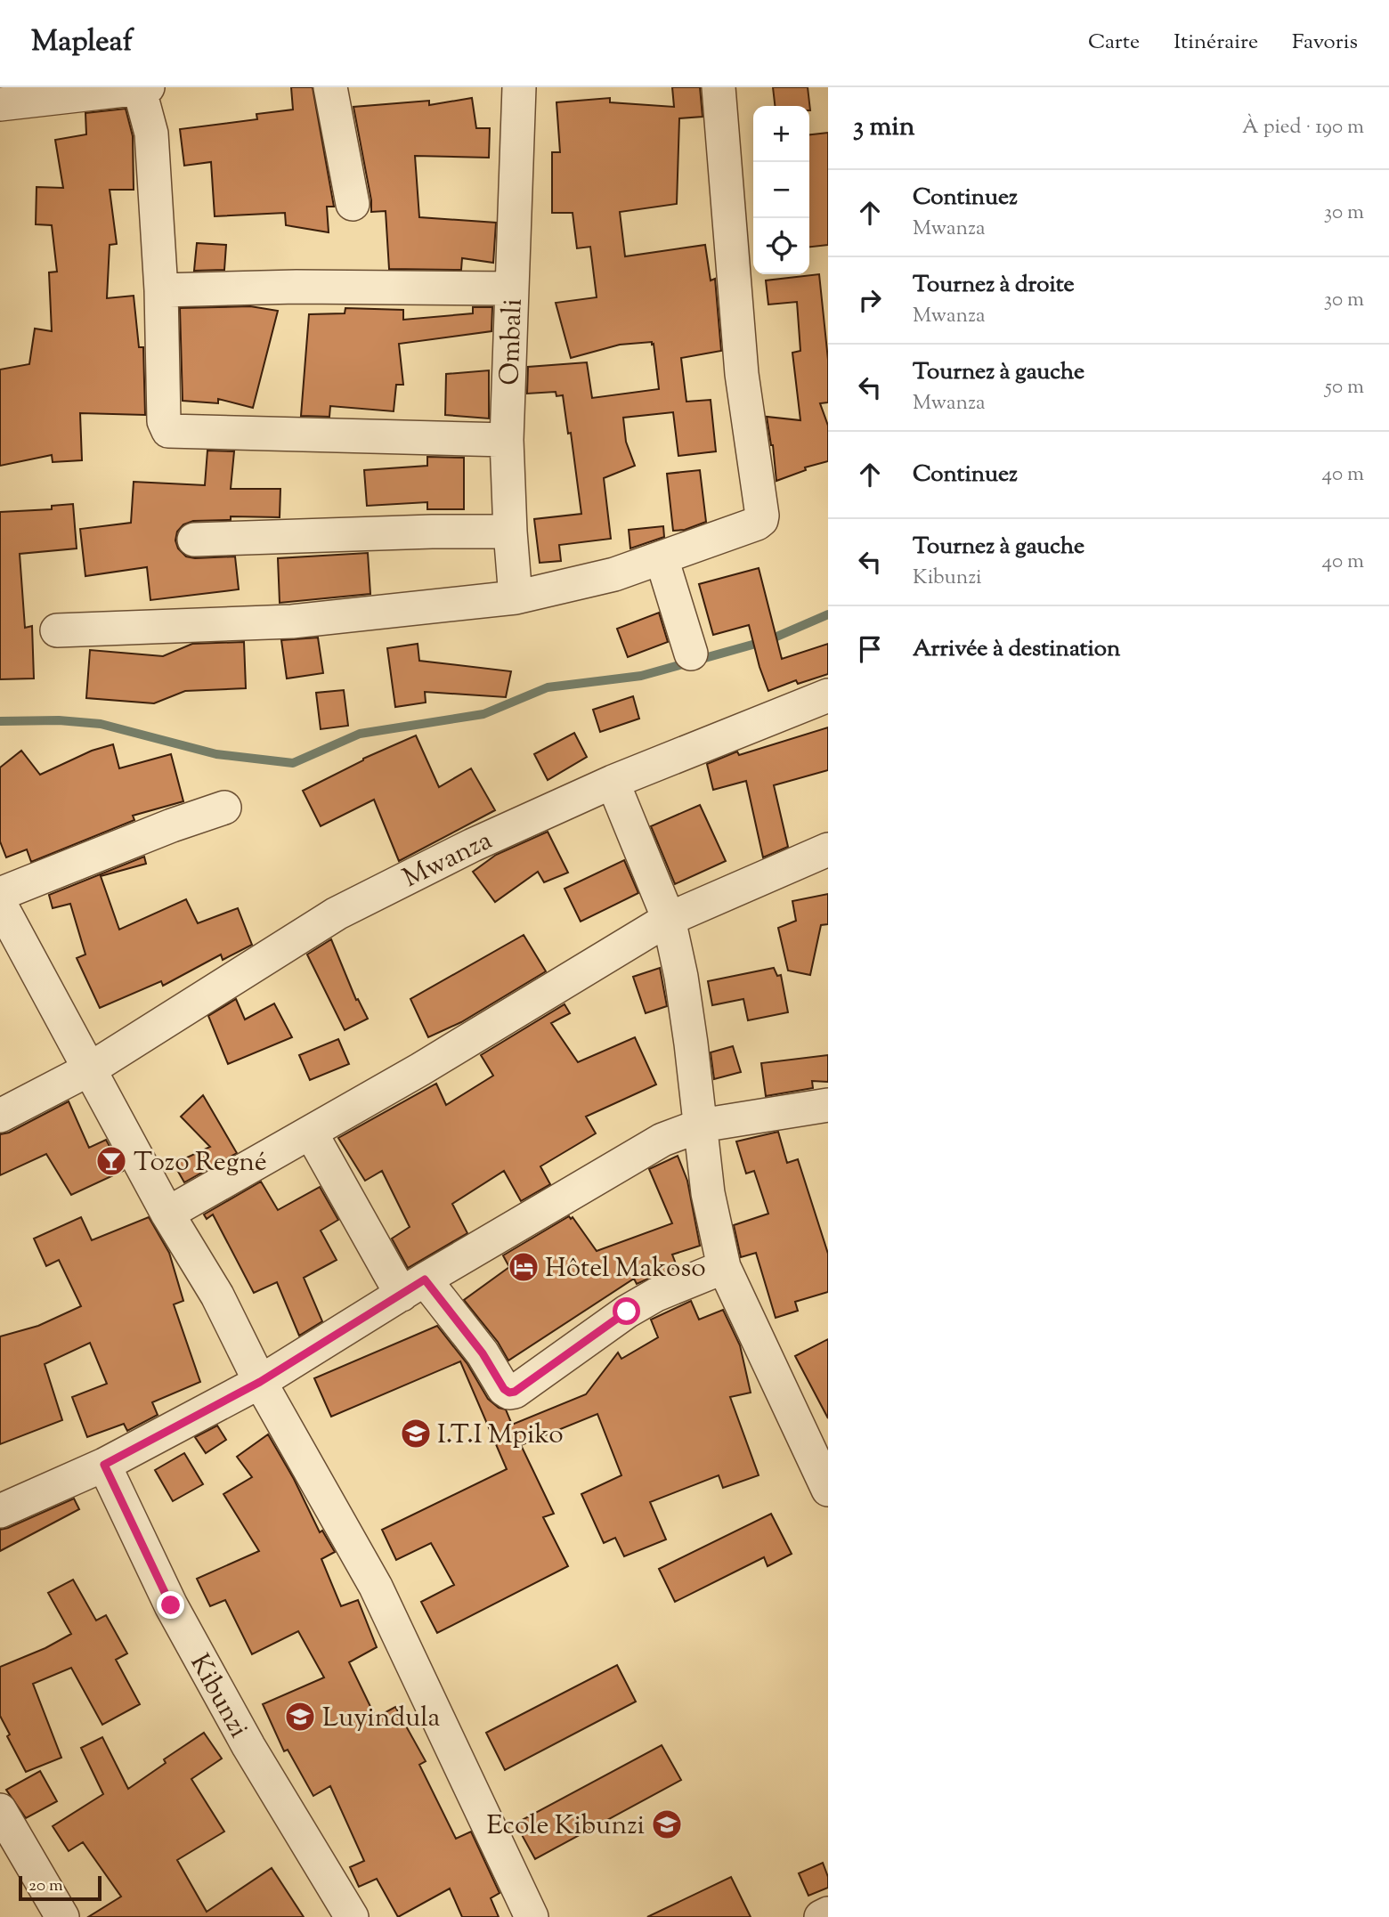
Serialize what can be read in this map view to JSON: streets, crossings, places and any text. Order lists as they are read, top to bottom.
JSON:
{
  "streets": {
    "street": ["Ombali", "Mwanza", "Kibunzi"]
  },
  "places": {
    "bar": ["Tozo Regné"],
    "hotel": ["Hôtel Makoso"],
    "school or university": ["I.T.I Mpiko", "Luyindula", "Ecole Kibunzi"]
  },
  "scale_bar": "20 m",
  "page": {
    "header": "Mapleaf",
    "nav": ["Carte", "Itinéraire", "Favoris"],
    "heading": ["3 min", "À pied · 190 m"],
    "map_buttons": ["+", "−"],
    "list": [
      ["Continuez", "Mwanza", "30 m"],
      ["Tournez à droite", "Mwanza", "30 m"],
      ["Tournez à gauche", "Mwanza", "50 m"],
      ["Continuez", "40 m"],
      ["Tournez à gauche", "Kibunzi", "40 m"],
      "Arrivée à destination"
    ],
    "scale": "20 m"
  }
}
